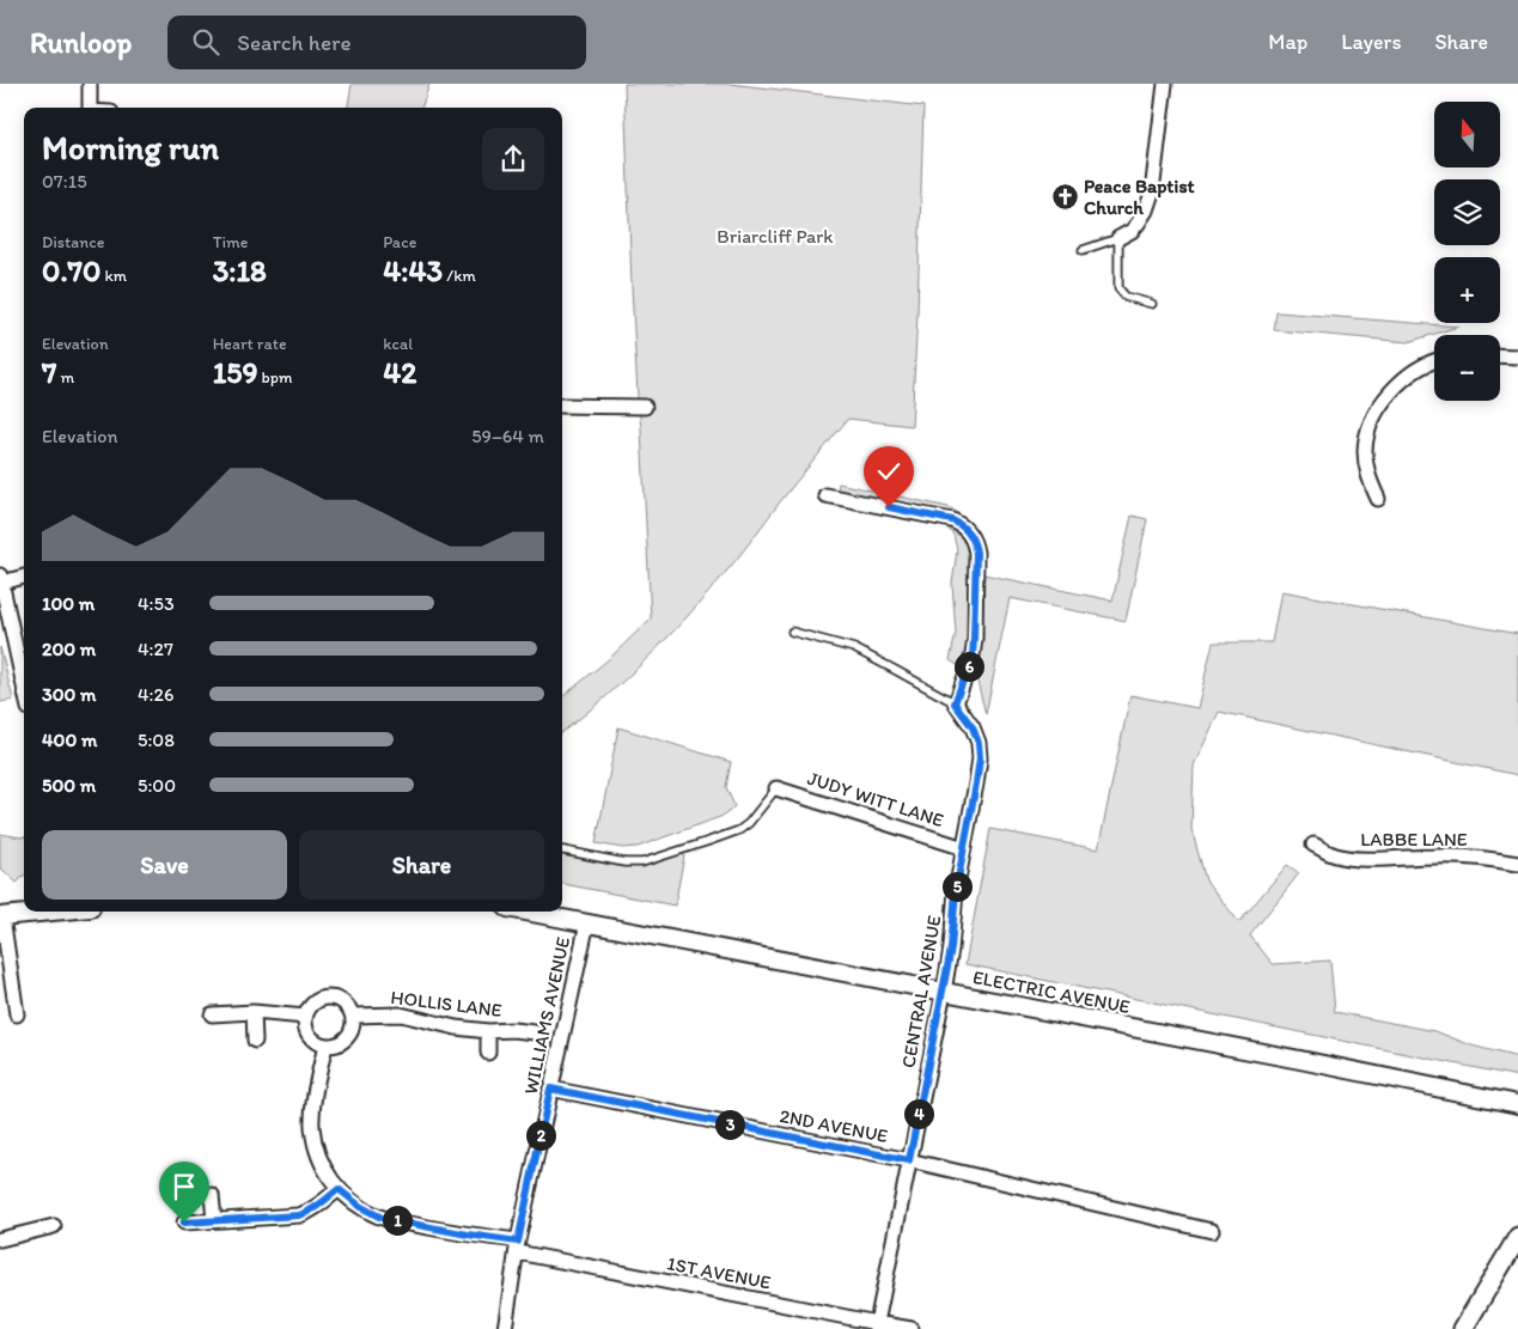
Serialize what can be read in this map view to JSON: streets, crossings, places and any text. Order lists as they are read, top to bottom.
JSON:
{
  "streets": {
    "street": [
      "JUDY WITT LANE",
      "LABBE LANE",
      "CENTRAL AVENUE",
      "ELECTRIC AVENUE",
      "HOLLIS LANE",
      "WILLIAMS AVENUE",
      "2ND AVENUE",
      "1ST AVENUE"
    ]
  },
  "crossings": [
    ["JUDY WITT LANE", "CENTRAL AVENUE"],
    ["CENTRAL AVENUE", "ELECTRIC AVENUE"],
    ["CENTRAL AVENUE", "2ND AVENUE"],
    ["CENTRAL AVENUE", "1ST AVENUE"],
    ["ELECTRIC AVENUE", "WILLIAMS AVENUE"],
    ["WILLIAMS AVENUE", "2ND AVENUE"],
    ["WILLIAMS AVENUE", "1ST AVENUE"]
  ],
  "parks": ["Briarcliff Park"],
  "places": {
    "church": ["Peace Baptist Church"]
  },
  "north": "top",
  "page": {
    "header": "Runloop",
    "search": "Search here",
    "nav": ["Map", "Layers", "Share"],
    "map_buttons": ["+", "−"],
    "heading": ["Morning run", "07:15"],
    "stats": [
      ["Distance", "0.70 km"],
      ["Time", "3:18"],
      ["Pace", "4:43 /km"],
      ["Elevation", "7 m"],
      ["Heart rate", "159 bpm"],
      ["kcal", "42"]
    ],
    "chart": ["Elevation", "59–64 m"],
    "list": [
      {
        "name": "100 m",
        "note": "4:53"
      },
      {
        "name": "200 m",
        "note": "4:27"
      },
      {
        "name": "300 m",
        "note": "4:26"
      },
      {
        "name": "400 m",
        "note": "5:08"
      },
      {
        "name": "500 m",
        "note": "5:00"
      }
    ],
    "pins": [
      "6",
      "5",
      "4",
      "3",
      "2",
      "1"
    ],
    "buttons": ["Save", "Share"]
  }
}
